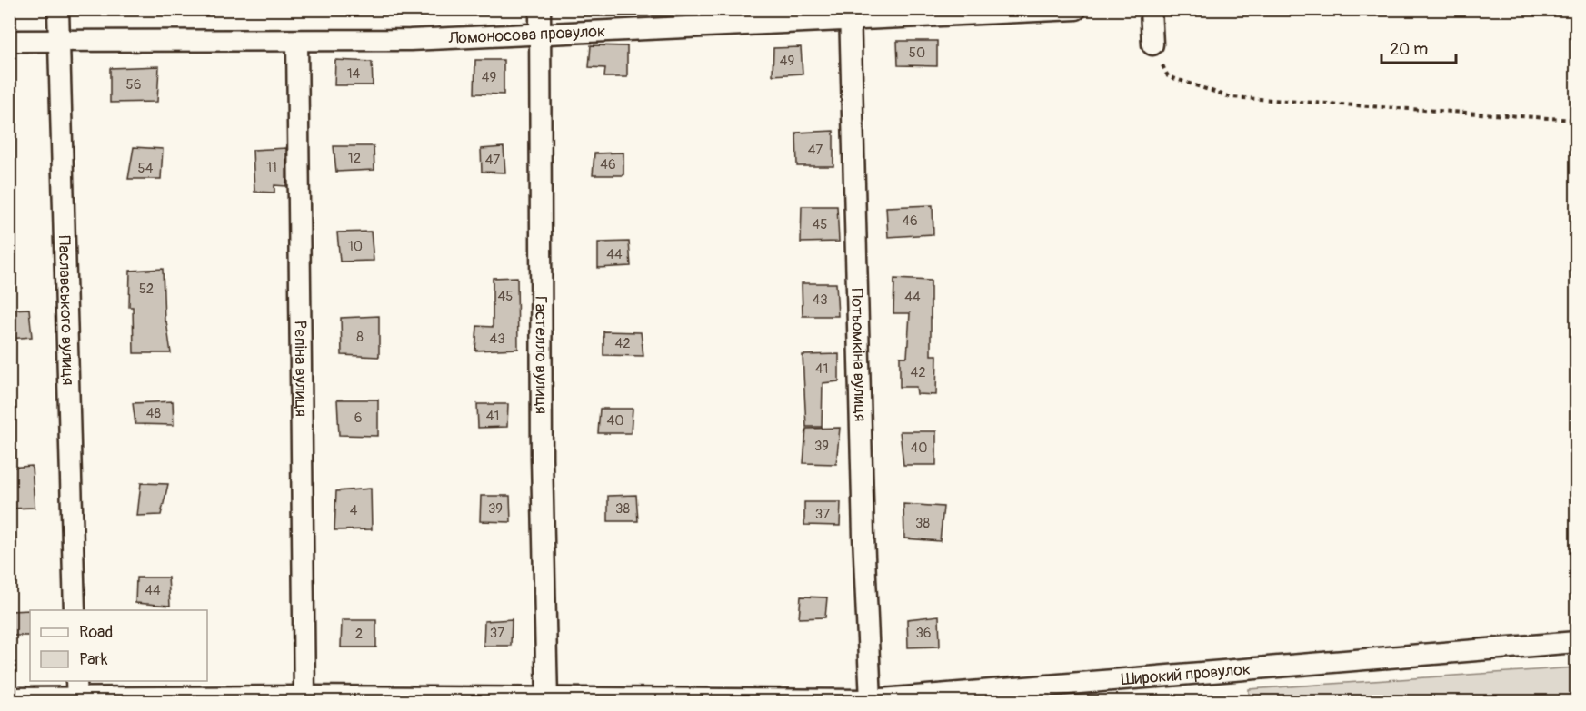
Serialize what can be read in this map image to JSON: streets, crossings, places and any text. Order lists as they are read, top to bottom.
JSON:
{
  "streets": {
    "street": [
      "Ломоносова провулок",
      "Паславського вулиця",
      "Гастелло вулиця",
      "Потьомкіна вулиця",
      "Рєпіна вулиця",
      "Широкий провулок"
    ]
  },
  "crossings": [
    ["Ломоносова провулок", "Паславського вулиця"],
    ["Ломоносова провулок", "Гастелло вулиця"],
    ["Ломоносова провулок", "Потьомкіна вулиця"],
    ["Ломоносова провулок", "Рєпіна вулиця"],
    ["Гастелло вулиця", "Широкий провулок"],
    ["Потьомкіна вулиця", "Широкий провулок"],
    ["Рєпіна вулиця", "Широкий провулок"]
  ],
  "house_numbers": [
    "50",
    "49",
    "14",
    "49",
    "56",
    "47",
    "12",
    "47",
    "46",
    "11",
    "54",
    "46",
    "45",
    "10",
    "44",
    "52",
    "45",
    "44",
    "43",
    "8",
    "43",
    "42",
    "41",
    "42",
    "48",
    "41",
    "6",
    "40",
    "39",
    "40",
    "39",
    "38",
    "4",
    "37",
    "38",
    "44",
    "37",
    "36",
    "2"
  ],
  "legend": ["Road", "Park"],
  "scale_bar": "20 m"
}
